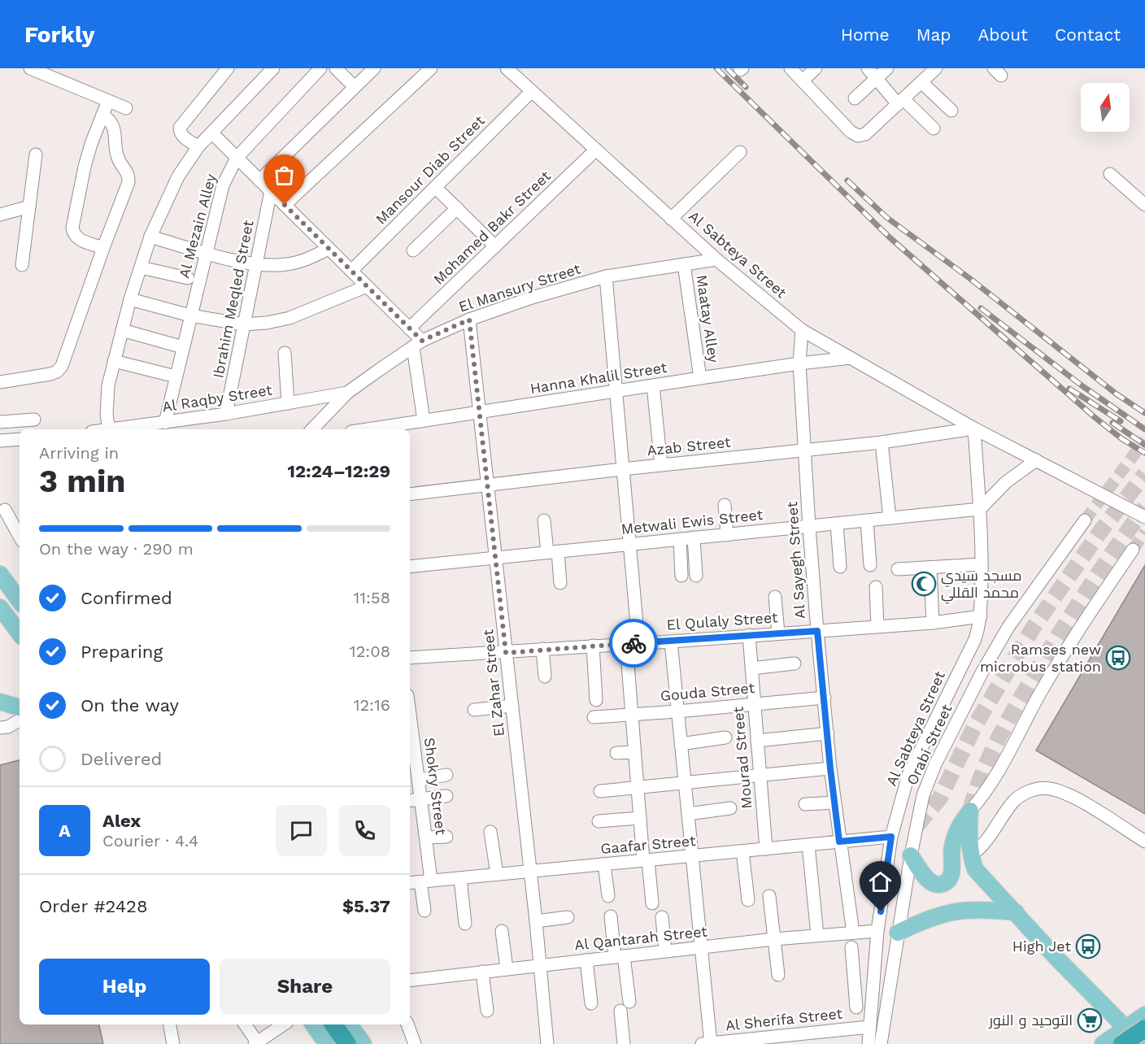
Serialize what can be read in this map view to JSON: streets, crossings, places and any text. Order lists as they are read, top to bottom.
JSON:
{
  "streets": {
    "street": [
      "Mansour Diab Street",
      "Al Mezain Alley",
      "Mohamed Bakr Street",
      "Al Sabteya Street",
      "El Mansury Street",
      "Ibrahim Meqled Street",
      "Maatay Alley",
      "Hanna Khalil Street",
      "Al Raqby Street",
      "Azab Street",
      "Metwali Ewis Street",
      "Al Sayegh Street",
      "El Qulaly Street",
      "El Zahar Street",
      "Gouda Street",
      "Orabi Street",
      "Mourad Street",
      "Shokry Street",
      "Gaafar Street",
      "Al Qantarah Street",
      "Al Sherifa Street"
    ]
  },
  "crossings": [
    ["Mansour Diab Street", "Al Sabteya Street"],
    ["Al Mezain Alley", "Al Raqby Street"],
    ["Mohamed Bakr Street", "Al Sabteya Street"],
    ["Al Sabteya Street", "El Mansury Street"],
    ["Al Sabteya Street", "Hanna Khalil Street"],
    ["Al Sabteya Street", "Azab Street"],
    ["Al Sabteya Street", "Metwali Ewis Street"],
    ["Al Sabteya Street", "Al Sayegh Street"],
    ["Al Sabteya Street", "El Qulaly Street"],
    ["Al Sabteya Street", "Gaafar Street"],
    ["Al Sabteya Street", "Al Qantarah Street"],
    ["Al Sabteya Street", "Al Sherifa Street"],
    ["El Mansury Street", "Maatay Alley"],
    ["El Mansury Street", "Al Raqby Street"],
    ["El Mansury Street", "El Zahar Street"],
    ["Ibrahim Meqled Street", "Al Raqby Street"],
    ["Maatay Alley", "Hanna Khalil Street"],
    ["Hanna Khalil Street", "Al Sayegh Street"],
    ["Hanna Khalil Street", "El Zahar Street"],
    ["Azab Street", "Al Sayegh Street"],
    ["Azab Street", "El Zahar Street"],
    ["Metwali Ewis Street", "Al Sayegh Street"],
    ["Metwali Ewis Street", "El Zahar Street"],
    ["Al Sayegh Street", "El Qulaly Street"],
    ["Al Sayegh Street", "Gouda Street"],
    ["Al Sayegh Street", "Gaafar Street"],
    ["Al Sayegh Street", "Al Qantarah Street"],
    ["El Qulaly Street", "El Zahar Street"],
    ["El Qulaly Street", "Mourad Street"],
    ["El Zahar Street", "Gaafar Street"],
    ["El Zahar Street", "Al Qantarah Street"],
    ["Gouda Street", "Mourad Street"],
    ["Mourad Street", "Gaafar Street"],
    ["Shokry Street", "Gaafar Street"]
  ],
  "places": {
    "mosque": ["مسجد سيدي محمد القللي"],
    "bus stop": ["Ramses new microbus station", "High Jet"],
    "supermarket": ["التوحيد و النور"]
  },
  "north": "top",
  "page": {
    "header": "Forkly",
    "nav": [
      "Home",
      "Map",
      "About",
      "Contact"
    ],
    "heading": ["3 min", "Arriving in", "12:24–12:29"],
    "panel": [
      "Alex",
      "Courier · 4.4",
      "Order #2428",
      "$5.37"
    ],
    "bar": "On the way · 290 m",
    "list": [
      ["Confirmed", "11:58"],
      ["Preparing", "12:08"],
      ["On the way", "12:16"],
      "Delivered"
    ],
    "round": "A",
    "buttons": ["Help", "Share"]
  }
}
